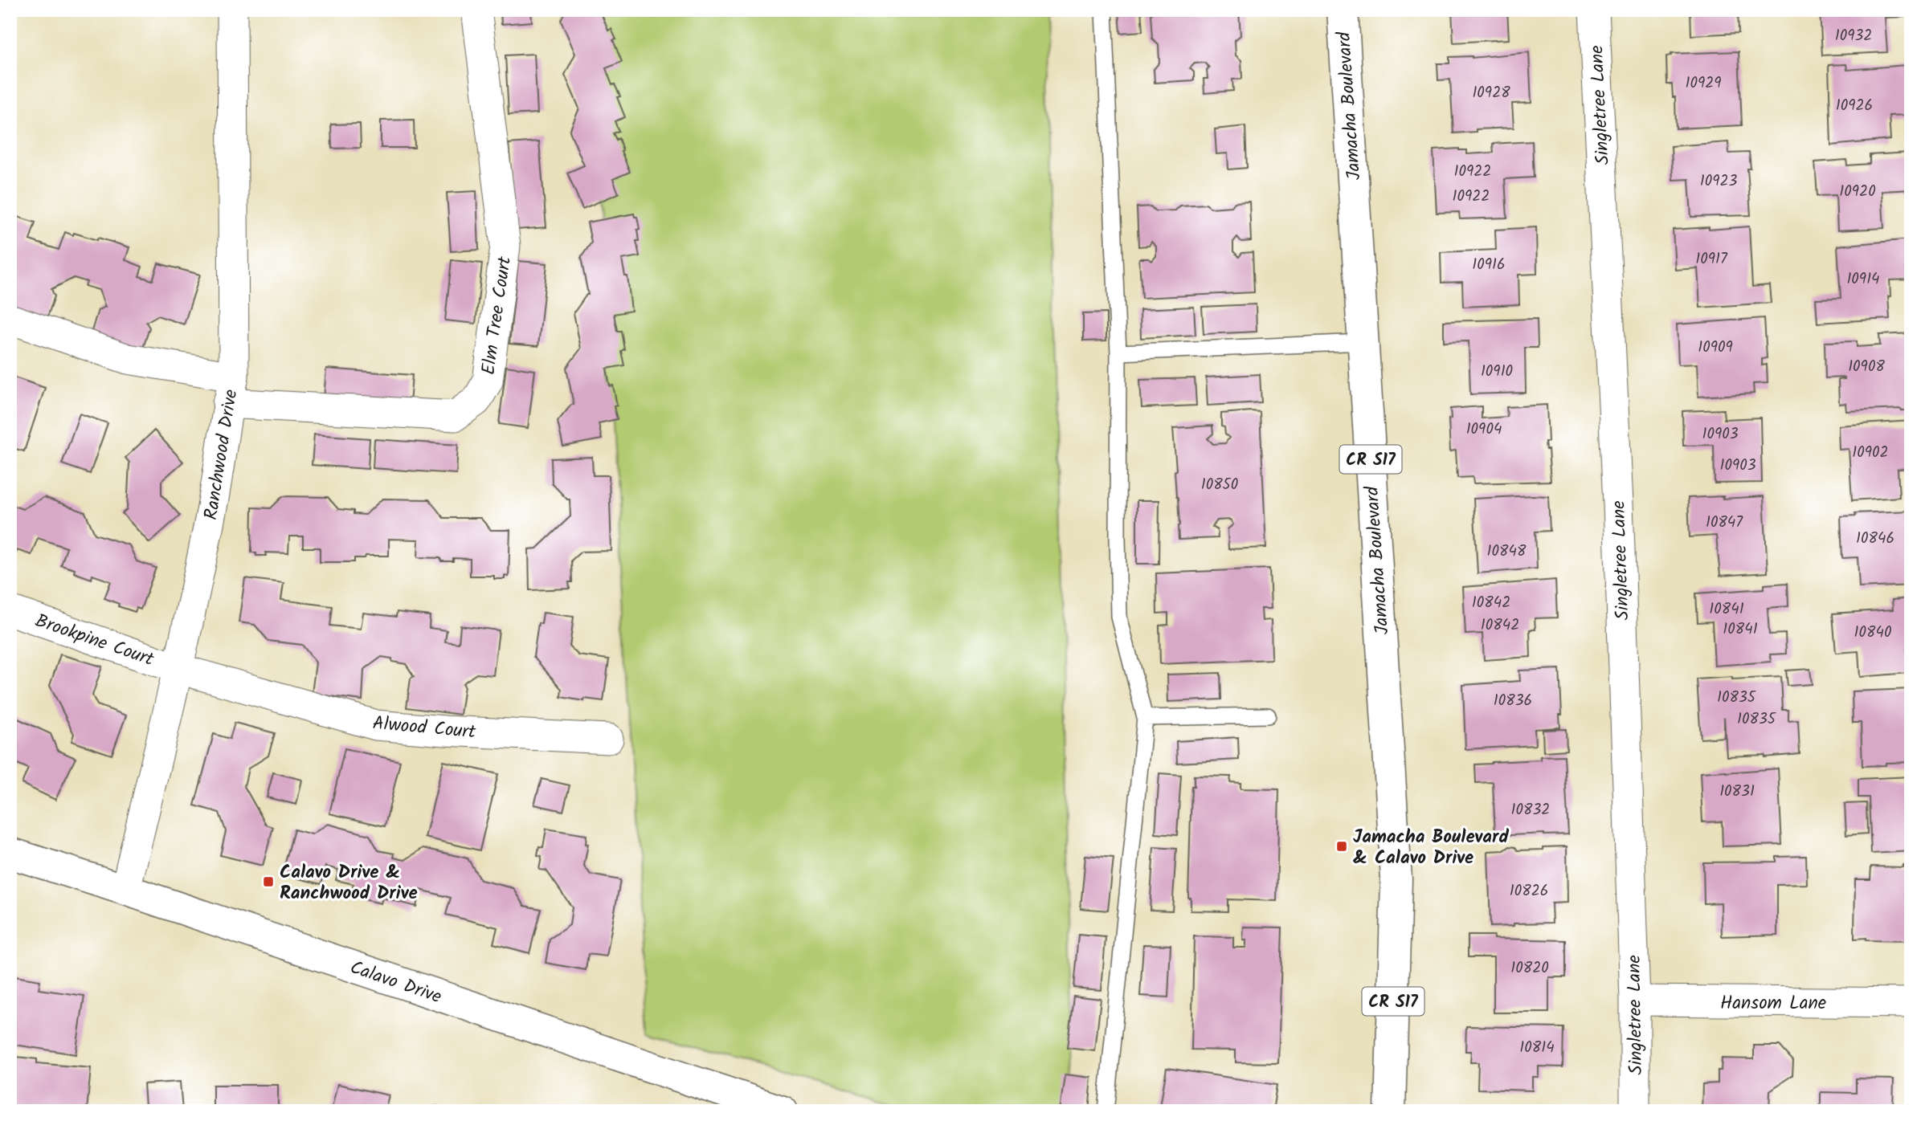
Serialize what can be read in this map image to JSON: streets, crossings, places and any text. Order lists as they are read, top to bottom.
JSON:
{
  "streets": {
    "main road": ["Jamacha Boulevard", "CR S17", "Calavo Drive"],
    "street": [
      "Singletree Lane",
      "Elm Tree Court",
      "Ranchwood Drive",
      "Brookpine Court",
      "Alwood Court",
      "Hansom Lane"
    ]
  },
  "crossings": [
    ["Singletree Lane", "Hansom Lane"],
    ["Elm Tree Court", "Ranchwood Drive"],
    ["Ranchwood Drive", "Brookpine Court"],
    ["Ranchwood Drive", "Alwood Court"],
    ["Ranchwood Drive", "Calavo Drive"],
    ["Brookpine Court", "Alwood Court"]
  ],
  "places": {
    "transit": ["Jamacha Boulevard & Calavo Drive", "Calavo Drive & Ranchwood Drive"]
  },
  "house_numbers": [
    "10932",
    "10929",
    "10928",
    "10926",
    "10922",
    "10923",
    "10920",
    "10922",
    "10917",
    "10916",
    "10914",
    "10909",
    "10908",
    "10910",
    "10904",
    "10903",
    "10902",
    "10903",
    "10850",
    "10847",
    "10846",
    "10848",
    "10842",
    "10841",
    "10842",
    "10841",
    "10840",
    "10835",
    "10836",
    "10835",
    "10831",
    "10832",
    "10826",
    "10820",
    "10814"
  ]
}
